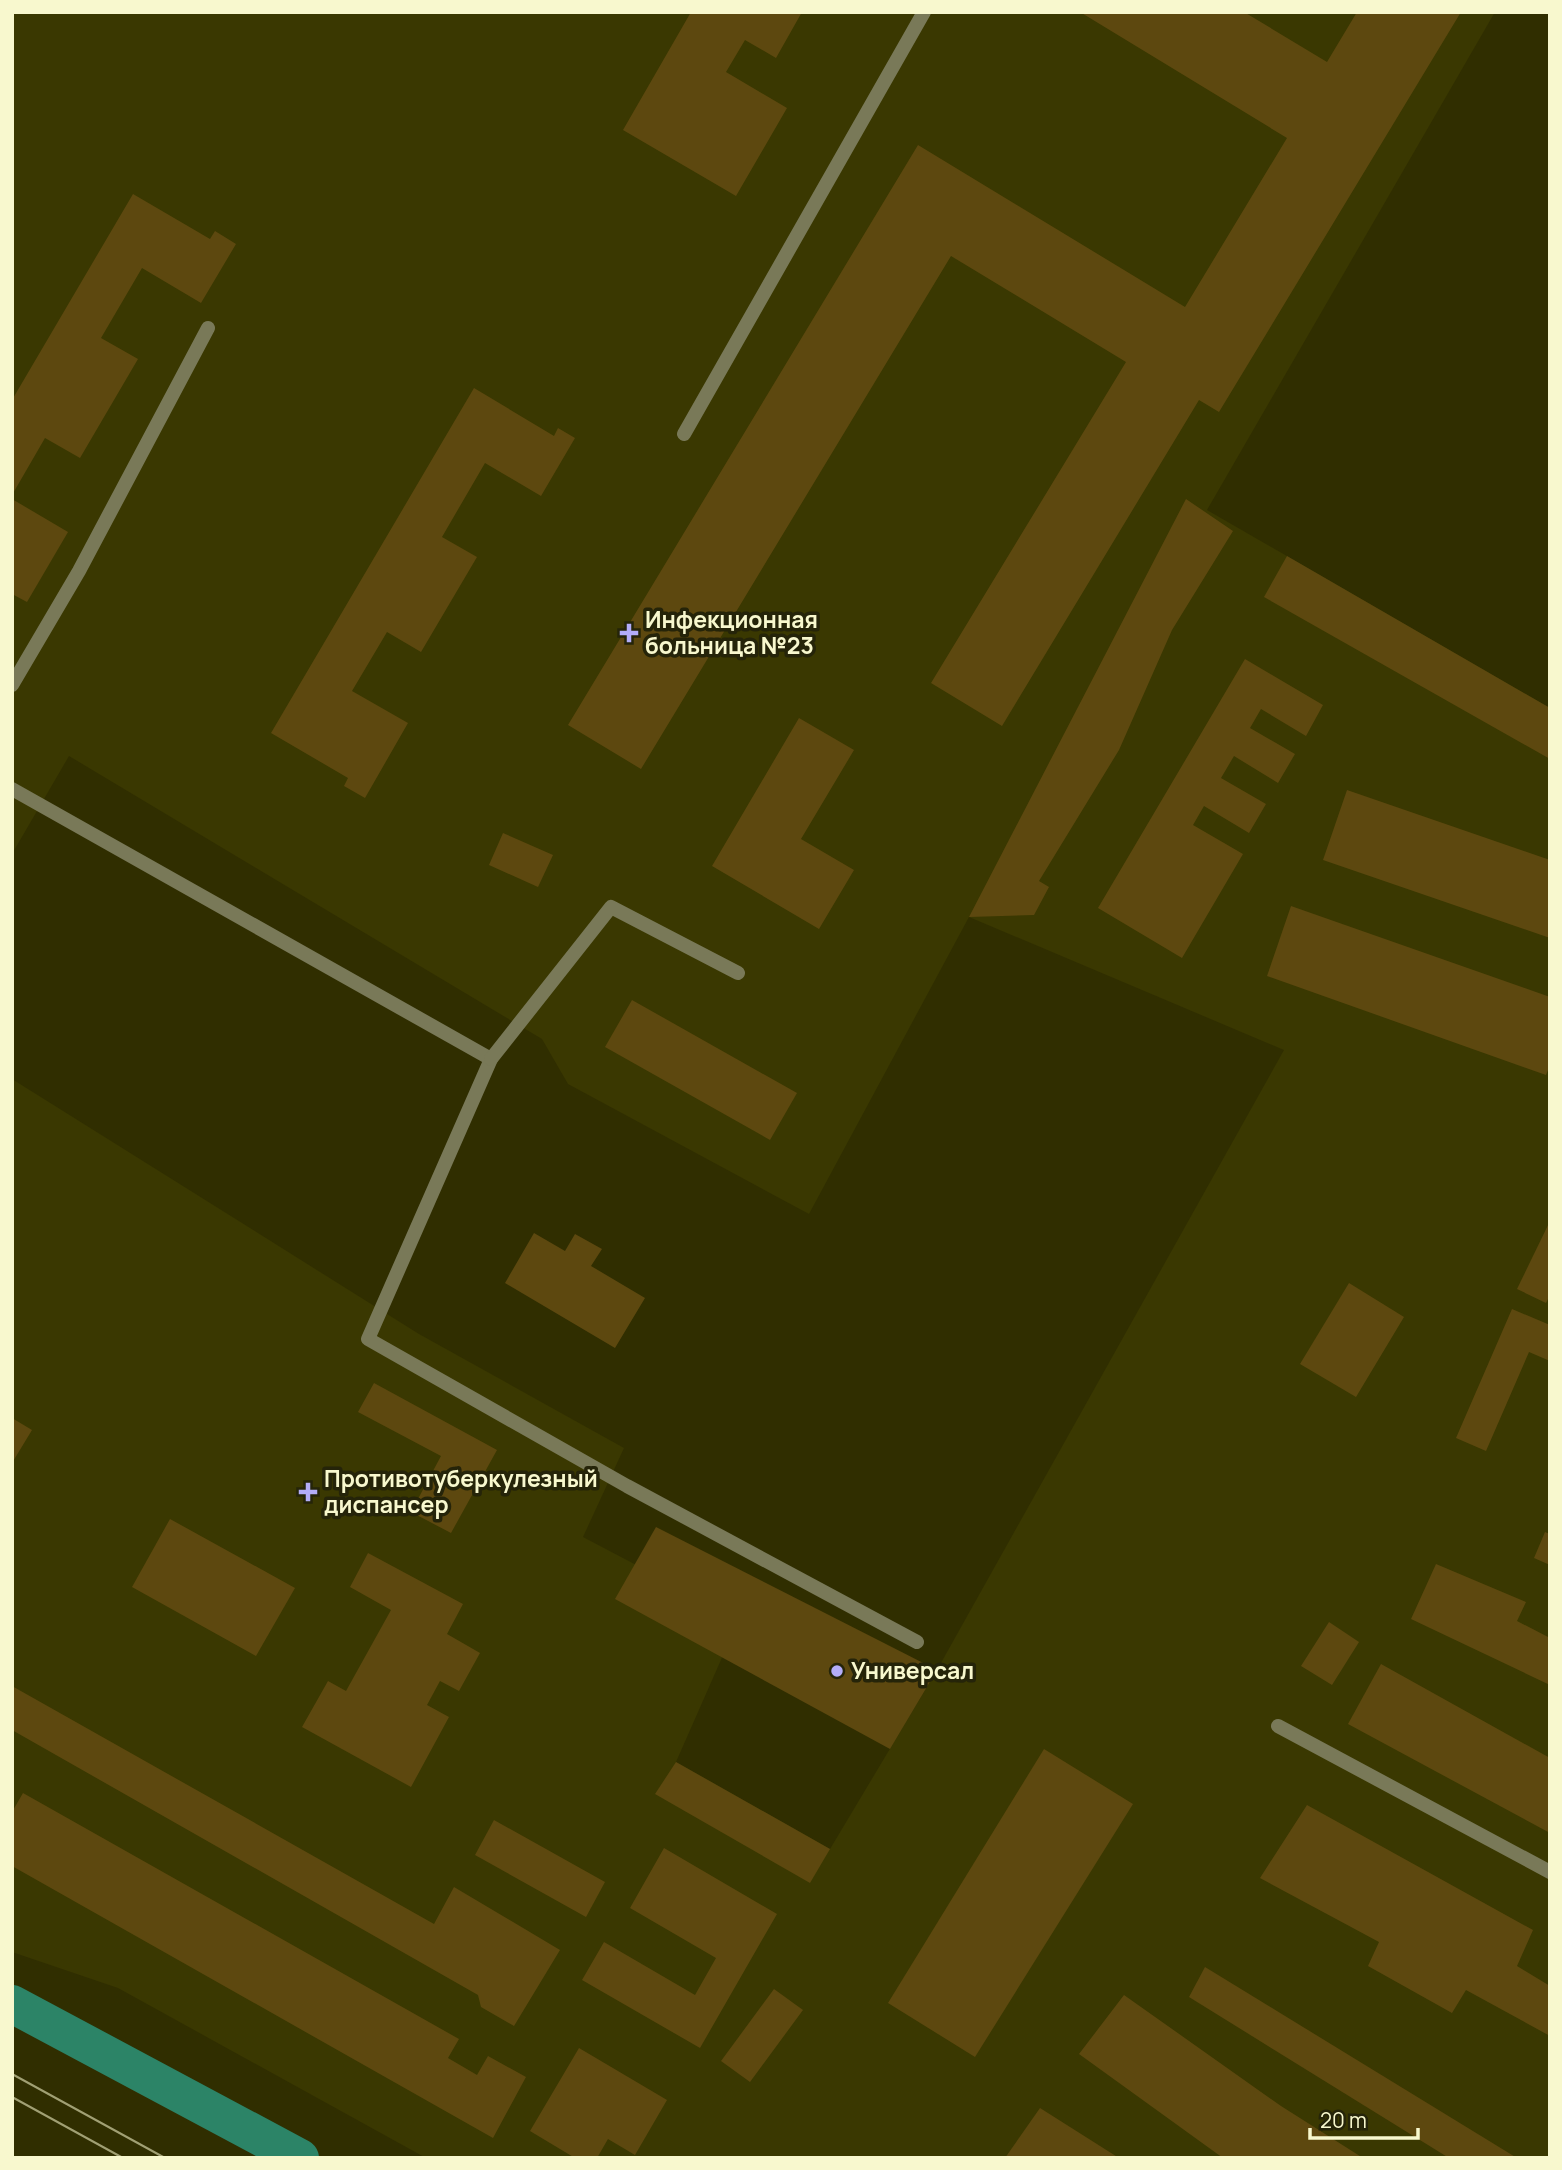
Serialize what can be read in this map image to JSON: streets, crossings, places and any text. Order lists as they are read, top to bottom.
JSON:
{
  "places": {
    "health": ["Инфекционная больница №23", "Противотуберкулезный диспансер"],
    "other": ["Универсал"]
  },
  "scale_bar": "20 m"
}
